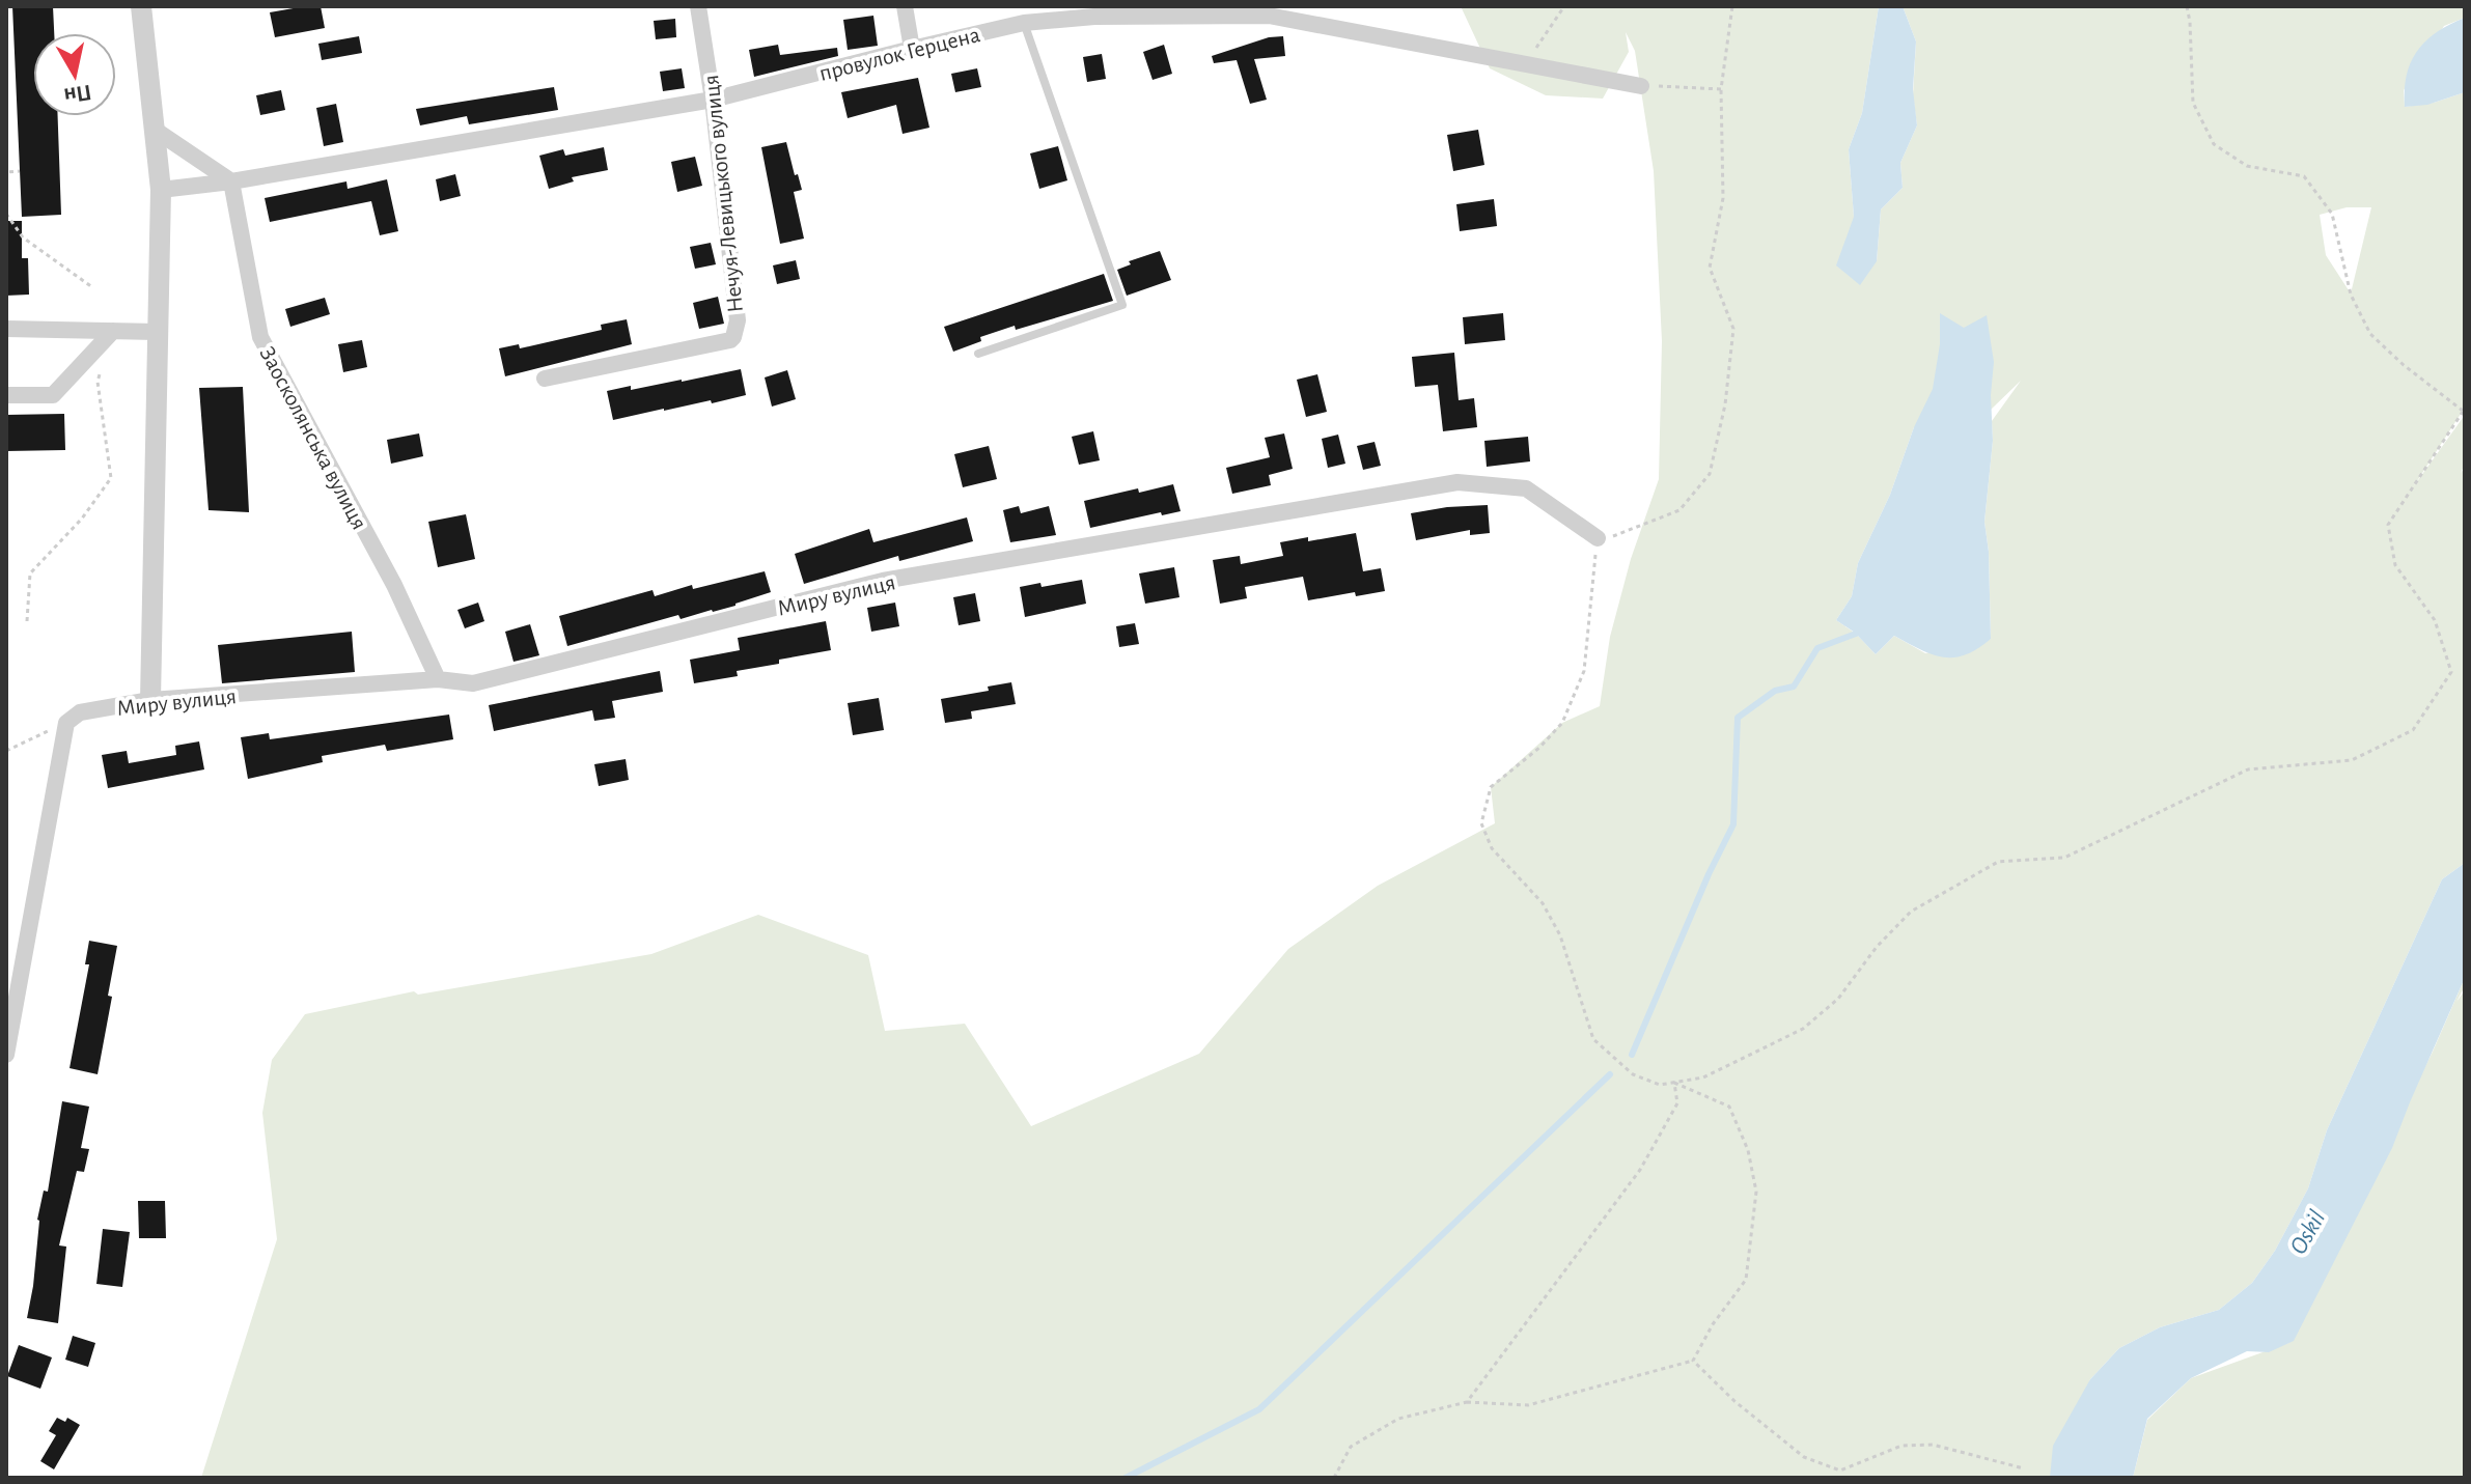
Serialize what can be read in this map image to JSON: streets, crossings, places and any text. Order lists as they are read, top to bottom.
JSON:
{
  "streets": {
    "street": [
      "провулок Герцена",
      "Нечуя-Левицького вулиця",
      "Заосколянська вулиця",
      "Миру вулиця"
    ]
  },
  "crossings": [
    ["провулок Герцена", "Нечуя-Левицького вулиця"],
    ["провулок Герцена", "Заосколянська вулиця"],
    ["Заосколянська вулиця", "Миру вулиця"]
  ],
  "water": ["Oskil"],
  "north": "bottom"
}
